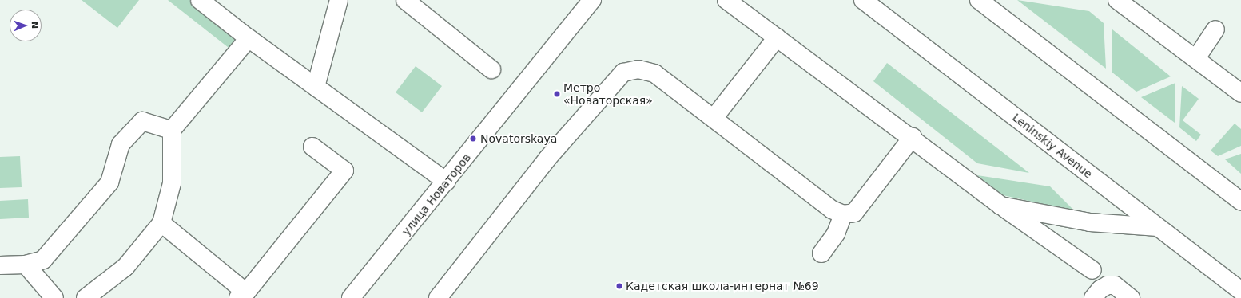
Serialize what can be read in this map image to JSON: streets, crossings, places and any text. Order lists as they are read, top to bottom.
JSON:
{
  "streets": {
    "street": ["Leninskiy Avenue", "улица Новаторов"]
  },
  "places": ["Метро «Новаторская»", "Novatorskaya", "Кадетская школа-интернат №69"],
  "north": "right"
}
